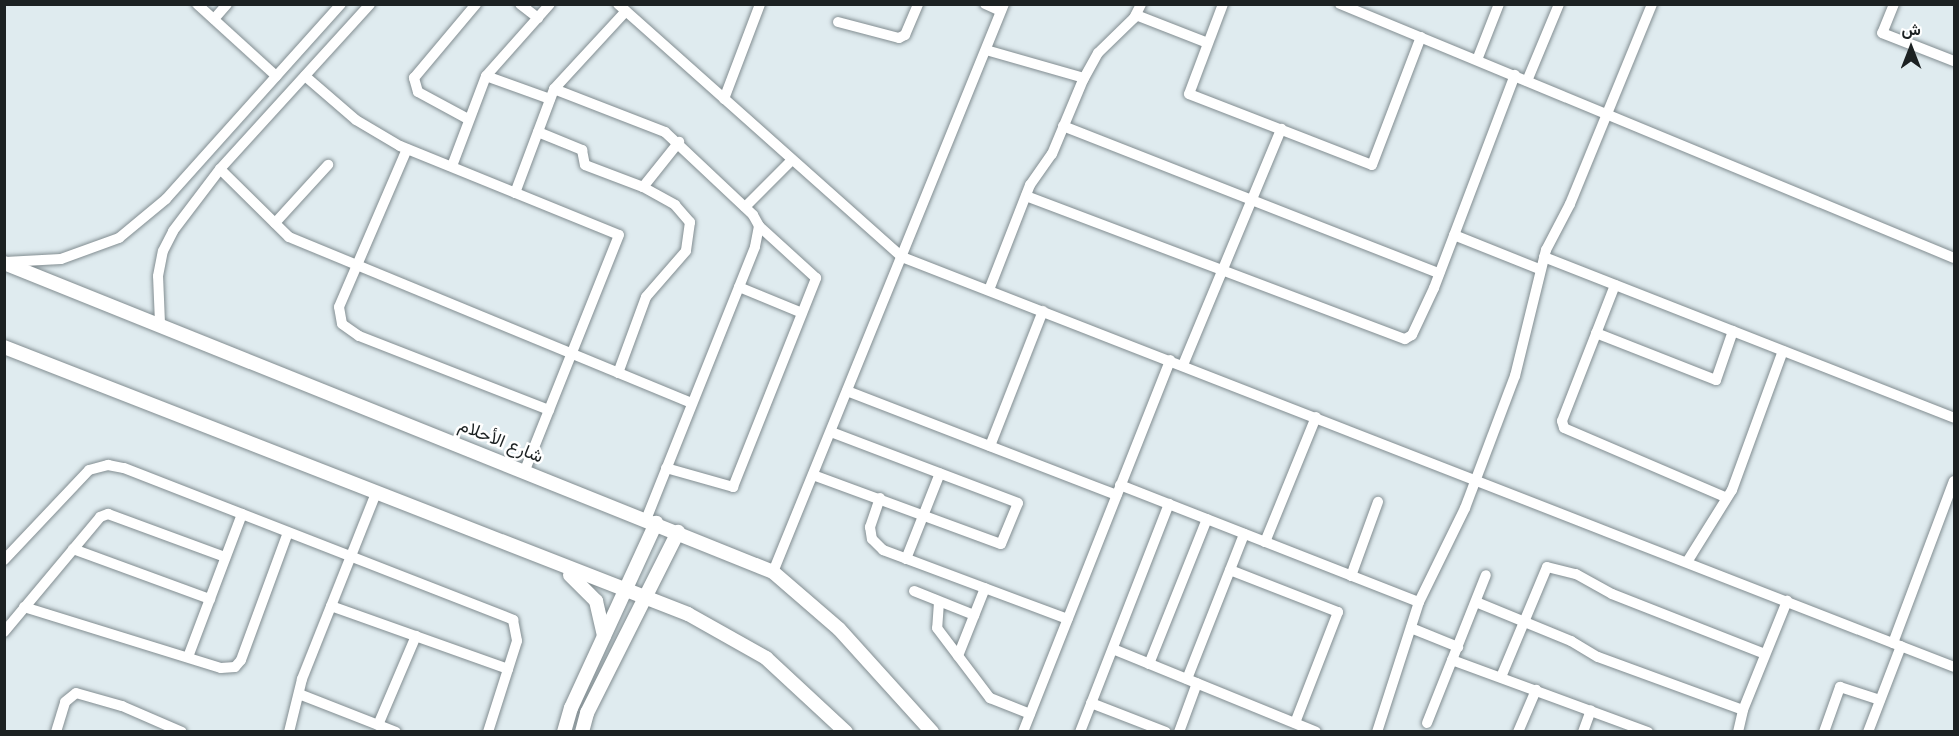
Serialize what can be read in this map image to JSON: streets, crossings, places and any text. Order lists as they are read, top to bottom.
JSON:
{
  "streets": {
    "main road": ["شارع الأحلام"]
  },
  "north": "top"
}
